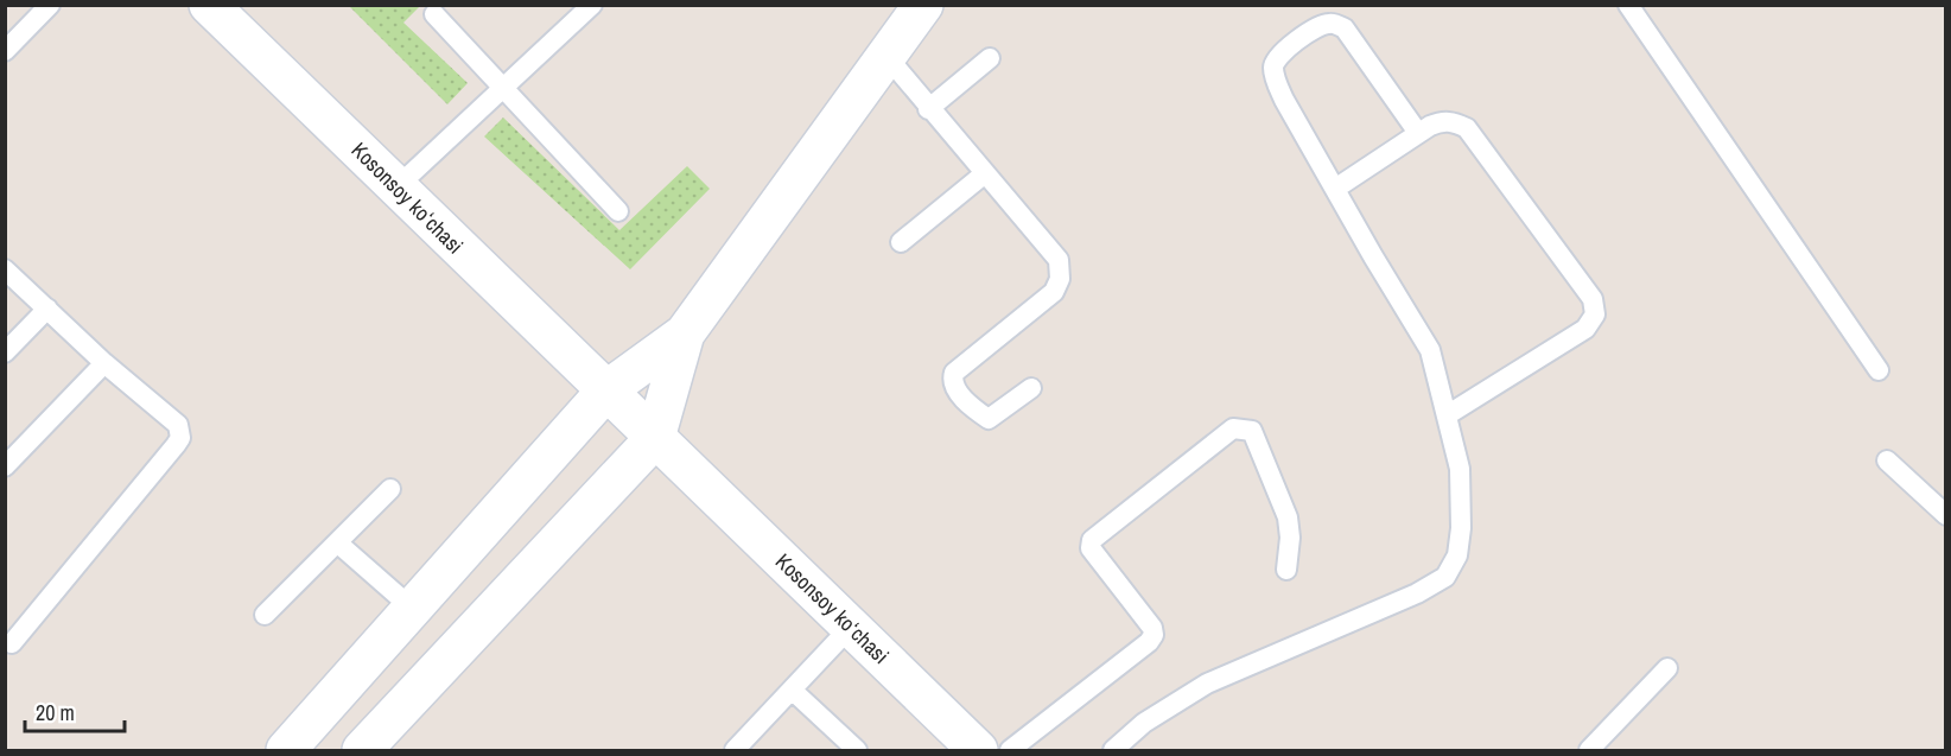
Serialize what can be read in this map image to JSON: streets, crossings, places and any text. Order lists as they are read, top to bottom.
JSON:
{
  "streets": {
    "street": ["Kosonsoy koʻchasi"]
  },
  "scale_bar": "20 m"
}
